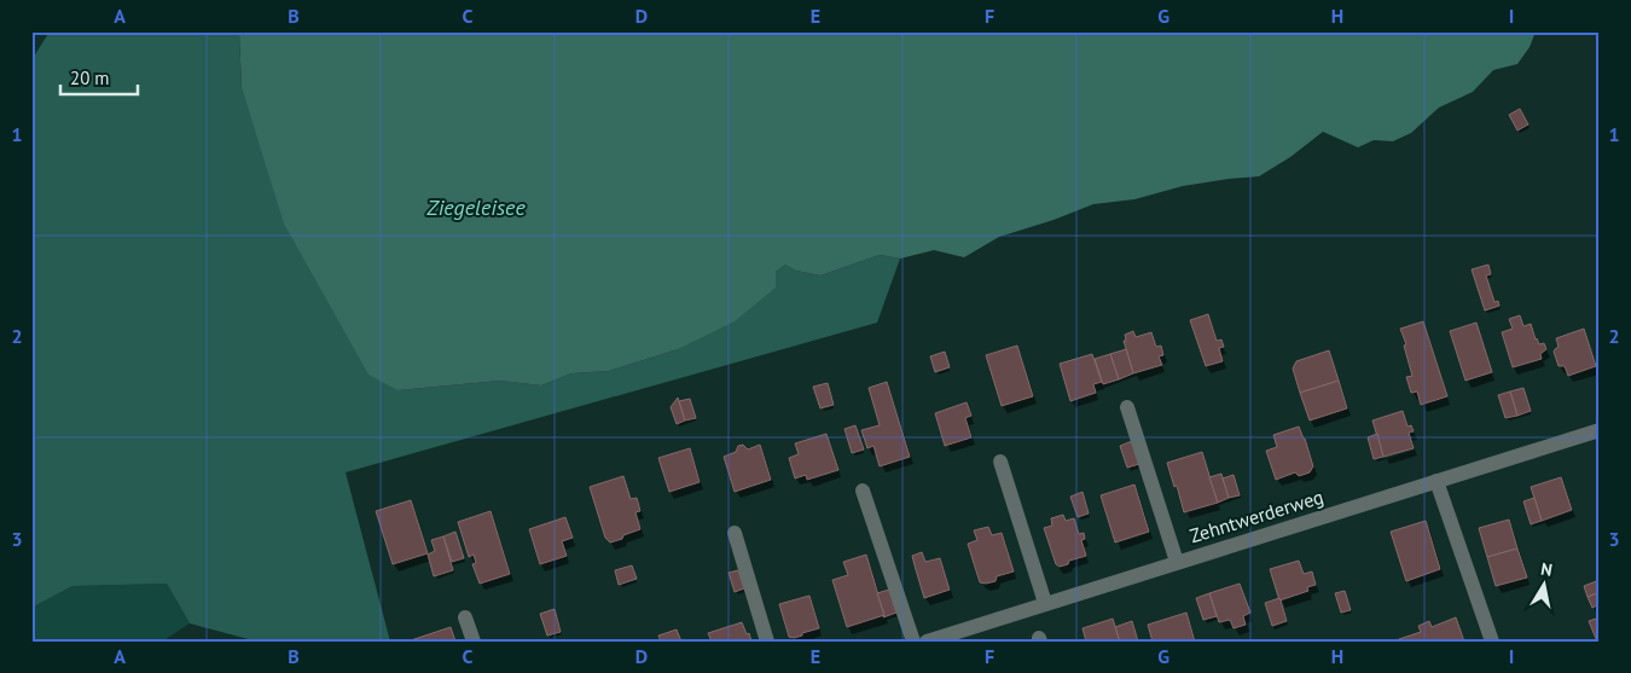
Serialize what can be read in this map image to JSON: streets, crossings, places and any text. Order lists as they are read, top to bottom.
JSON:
{
  "streets": {
    "street": ["Zehntwerderweg"]
  },
  "water": ["Ziegeleisee"],
  "scale_bar": "20 m",
  "north": "top",
  "grid": {
    "columns": [
      "A",
      "B",
      "C",
      "D",
      "E",
      "F",
      "G",
      "H",
      "I"
    ],
    "rows": ["1", "2", "3"]
  }
}
